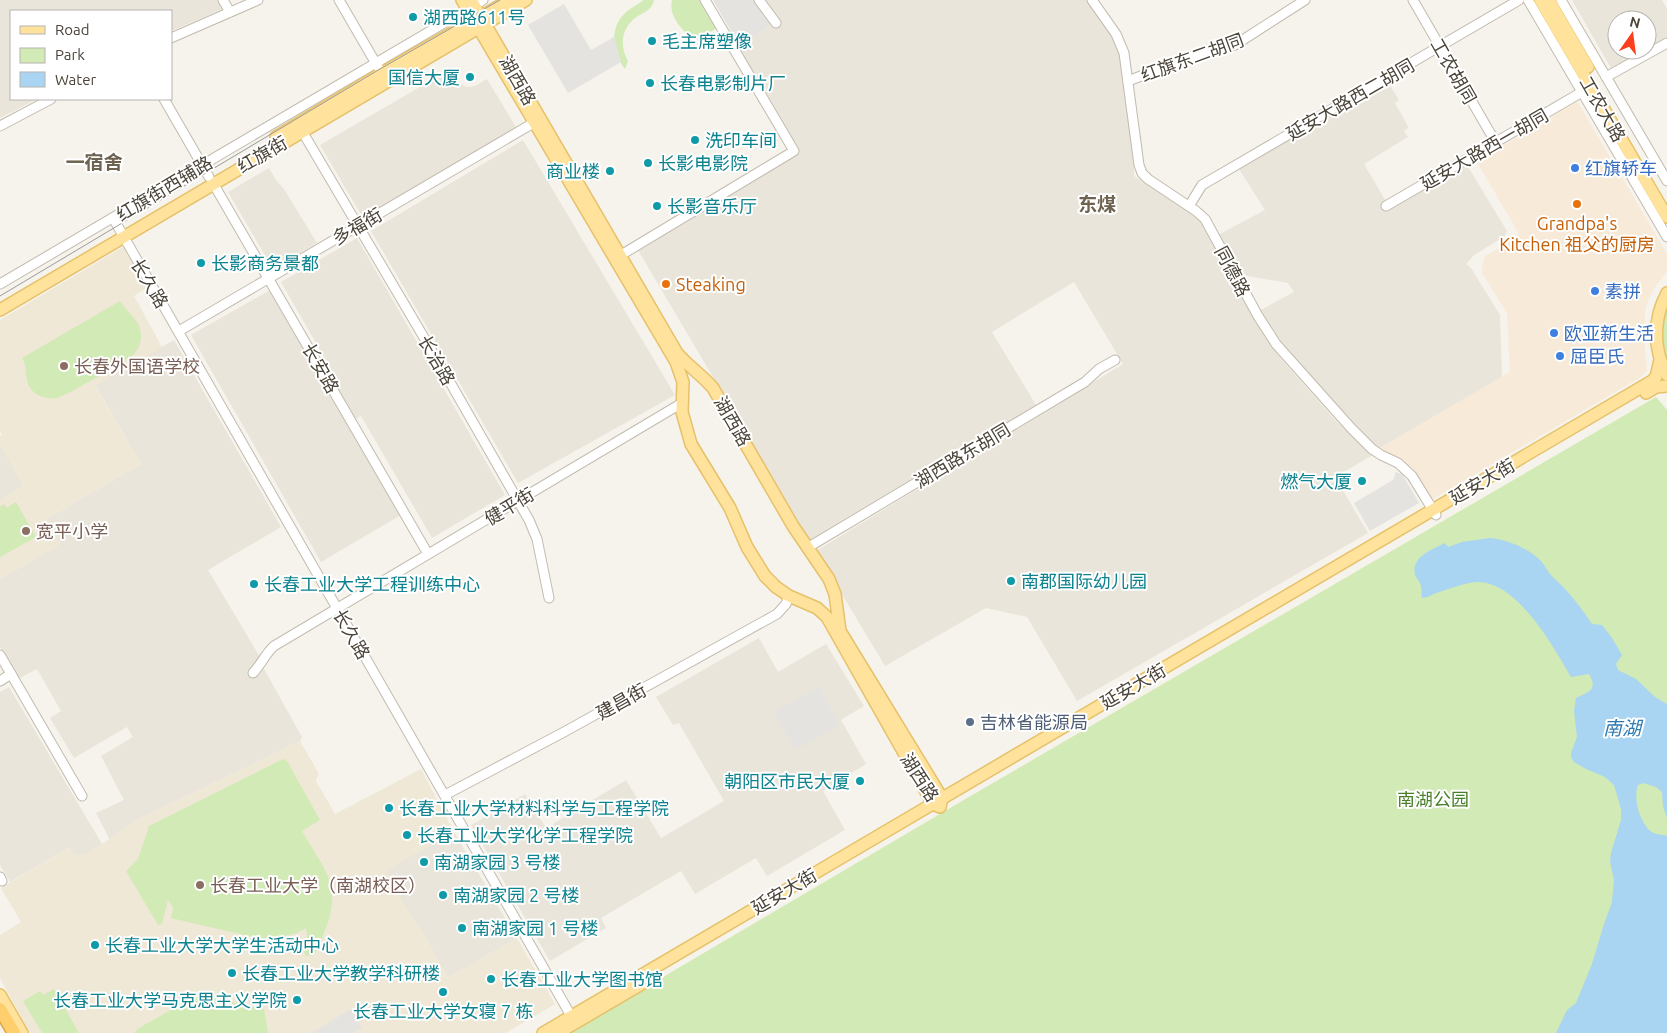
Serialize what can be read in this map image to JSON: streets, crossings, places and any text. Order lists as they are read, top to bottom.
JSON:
{
  "streets": {
    "main road": [
      "湖西路",
      "工农大路",
      "红旗街",
      "延安大街"
    ],
    "street": [
      "红旗东二胡同",
      "工农胡同",
      "延安大路西二胡同",
      "延安大路西一胡同",
      "红旗街西辅路",
      "多福街",
      "同德路",
      "长久路",
      "长治路",
      "长安路",
      "湖西路东胡同",
      "健平街",
      "建昌街"
    ]
  },
  "crossings": [
    ["红旗东二胡同", "同德路"],
    ["工农胡同", "延安大路西二胡同"],
    ["工农胡同", "延安大路西一胡同"],
    ["湖西路", "红旗街"],
    ["湖西路", "红旗街西辅路"],
    ["湖西路", "多福街"],
    ["湖西路", "湖西路东胡同"],
    ["湖西路", "延安大街"],
    ["湖西路", "健平街"],
    ["湖西路", "建昌街"],
    ["延安大路西二胡同", "同德路"],
    ["红旗街", "红旗街西辅路"],
    ["红旗街", "长久路"],
    ["红旗街", "长治路"],
    ["红旗街", "长安路"],
    ["红旗街西辅路", "长久路"],
    ["红旗街西辅路", "长安路"],
    ["多福街", "长久路"],
    ["多福街", "长治路"],
    ["多福街", "长安路"],
    ["同德路", "延安大街"],
    ["长久路", "延安大街"],
    ["长久路", "健平街"],
    ["长久路", "建昌街"],
    ["长治路", "健平街"],
    ["长安路", "健平街"]
  ],
  "districts": ["一宿舍", "东煤"],
  "water": ["南湖"],
  "parks": ["南湖公园"],
  "places": [
    "湖西路611号",
    "毛主席塑像",
    "国信大厦",
    "长春电影制片厂",
    "洗印车间",
    "长影电影院",
    "红旗轿车",
    "商业楼",
    "Grandpa's Kitchen 祖父的厨房",
    "长影音乐厅",
    "长影商务景都",
    "Steaking",
    "素拼",
    "欧亚新生活",
    "屈臣氏",
    "长春外国语学校",
    "燃气大厦",
    "宽平小学",
    "南郡国际幼儿园",
    "长春工业大学工程训练中心",
    "吉林省能源局",
    "朝阳区市民大厦",
    "长春工业大学材料科学与工程学院",
    "长春工业大学化学工程学院",
    "南湖家园 3 号楼",
    "长春工业大学（南湖校区）",
    "南湖家园 2 号楼",
    "南湖家园 1 号楼",
    "长春工业大学大学生活动中心",
    "长春工业大学教学科研楼",
    "长春工业大学图书馆",
    "长春工业大学女寝 7 栋",
    "长春工业大学马克思主义学院"
  ],
  "legend": ["Road", "Park", "Water"],
  "north": "top"
}
